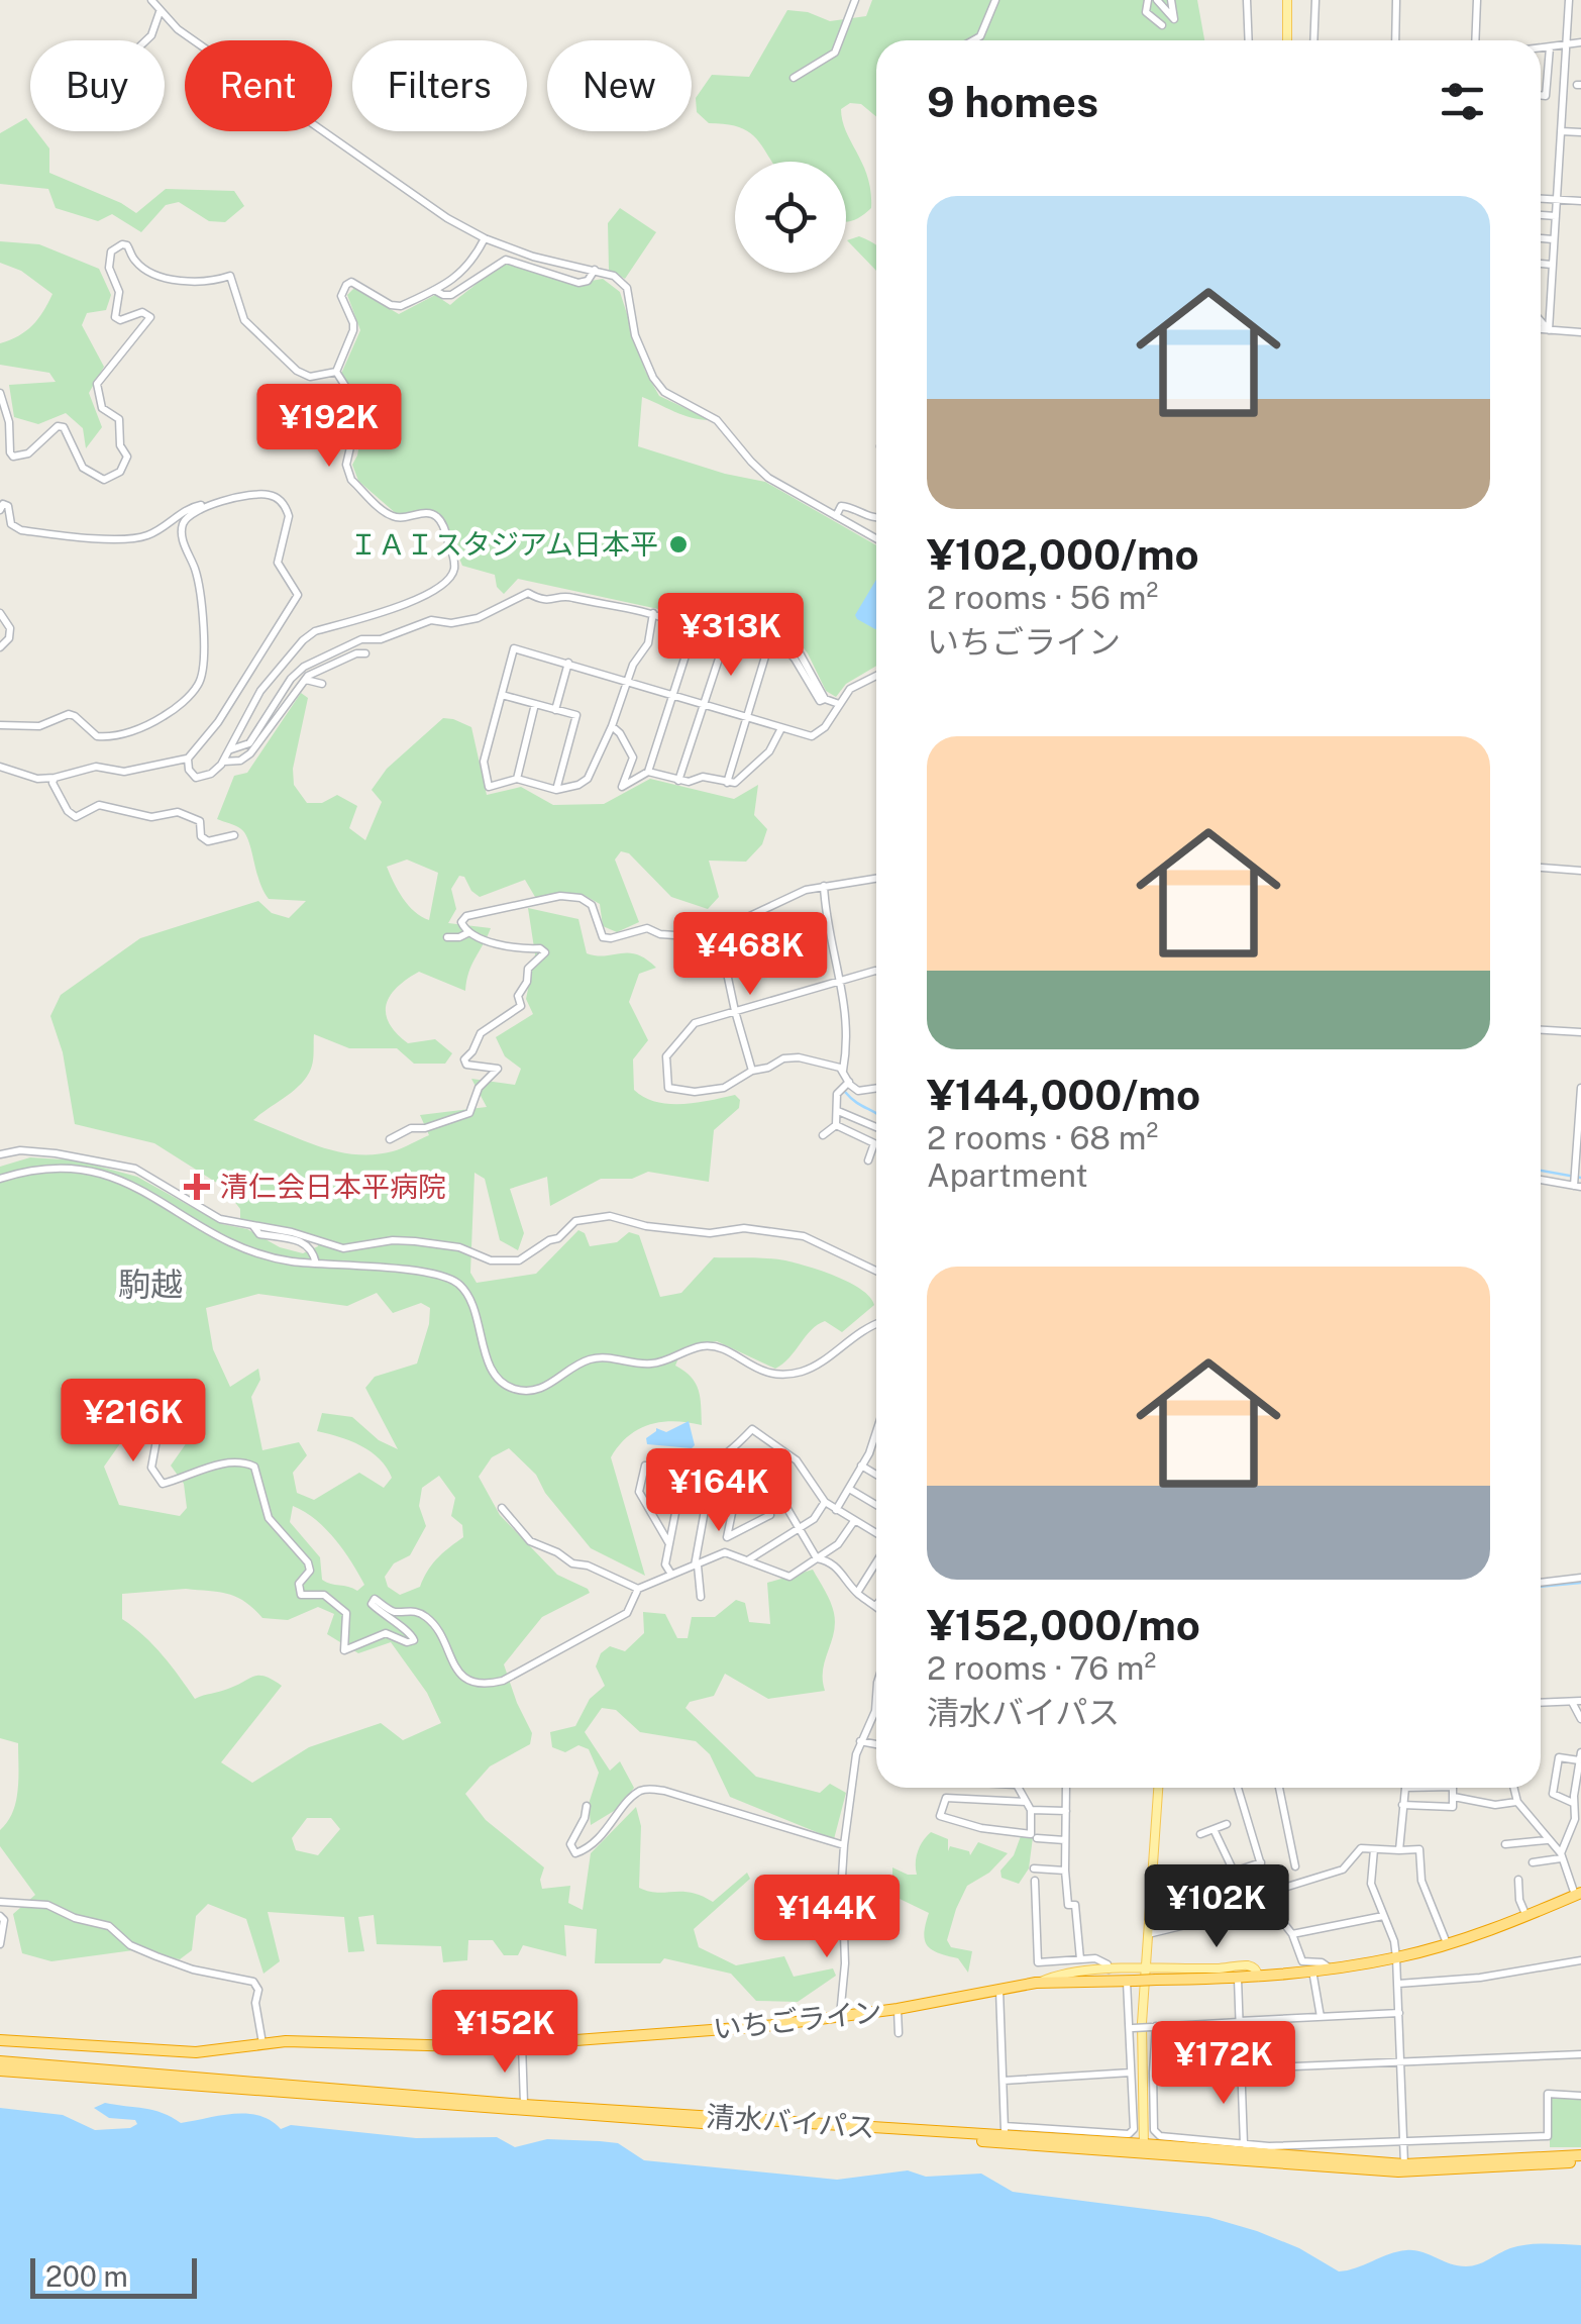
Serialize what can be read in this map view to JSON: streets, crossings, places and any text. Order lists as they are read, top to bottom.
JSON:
{
  "streets": {
    "highway": ["いちごライン", "清水バイパス"]
  },
  "districts": ["駒越"],
  "places": {
    "other": ["ＩＡＩスタジアム日本平"],
    "health": ["清仁会日本平病院"]
  },
  "scale_bar": "200 m",
  "page": {
    "chip": [
      "Buy",
      "Rent",
      "Filters",
      "New"
    ],
    "heading": "9 homes",
    "list": [
      {
        "name": "¥102,000/mo",
        "note": "2 rooms · 56 m² · いちごライン"
      },
      {
        "name": "¥144,000/mo",
        "note": "2 rooms · 68 m² · Apartment"
      },
      {
        "name": "¥152,000/mo",
        "note": "2 rooms · 76 m² · 清水バイパス"
      }
    ],
    "price": [
      "¥192K",
      "¥313K",
      "¥468K",
      "¥216K",
      "¥164K",
      "¥102K",
      "¥144K",
      "¥152K",
      "¥172K"
    ],
    "scale": "200 m"
  }
}
